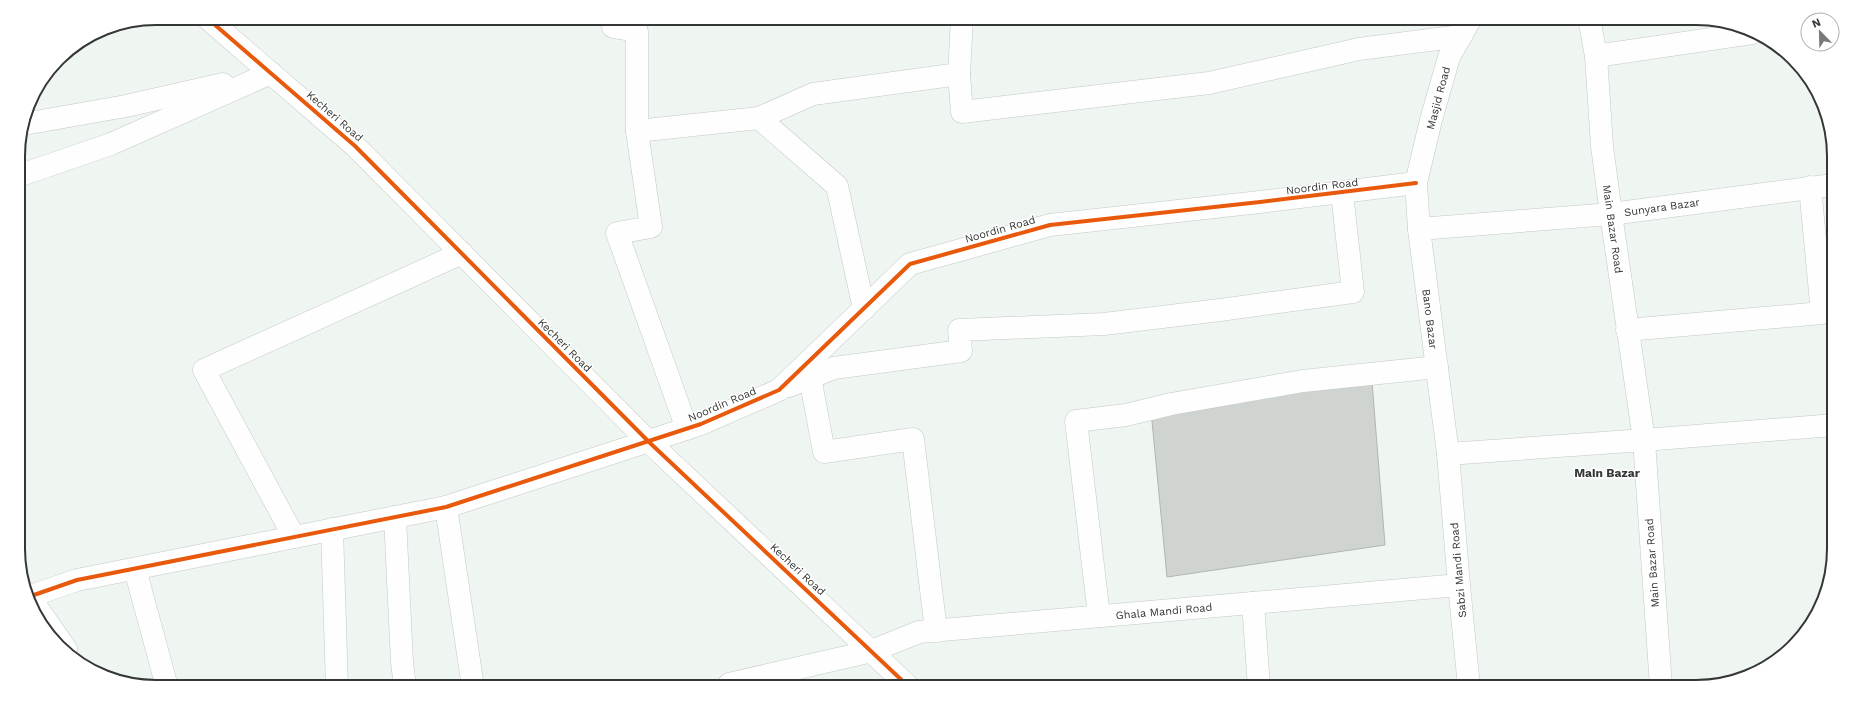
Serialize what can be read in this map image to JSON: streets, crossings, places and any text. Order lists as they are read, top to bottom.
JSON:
{
  "streets": {
    "street": [
      "Masjid Road",
      "Kecheri Road",
      "Noordin Road",
      "Sunyara Bazar",
      "Main Bazar Road",
      "Bano Bazar",
      "Sabzi Mandi Road",
      "Ghala Mandi Road"
    ]
  },
  "crossings": [
    ["Masjid Road", "Noordin Road"],
    ["Masjid Road", "Bano Bazar"],
    ["Kecheri Road", "Noordin Road"],
    ["Kecheri Road", "Ghala Mandi Road"],
    ["Noordin Road", "Bano Bazar"],
    ["Sunyara Bazar", "Main Bazar Road"],
    ["Sunyara Bazar", "Bano Bazar"],
    ["Bano Bazar", "Sabzi Mandi Road"],
    ["Sabzi Mandi Road", "Ghala Mandi Road"]
  ],
  "districts": ["Main Bazar"],
  "north": "top left"
}
